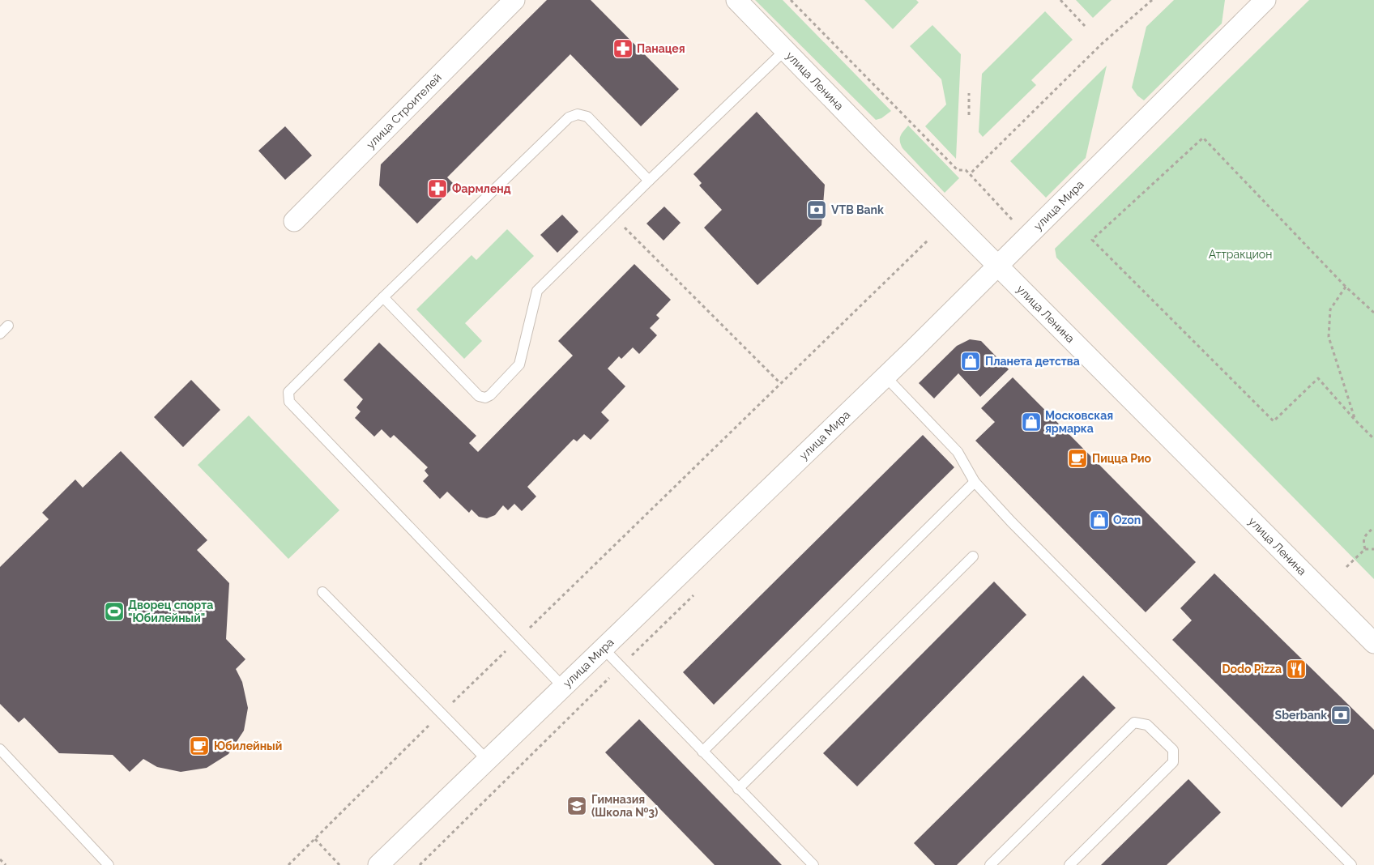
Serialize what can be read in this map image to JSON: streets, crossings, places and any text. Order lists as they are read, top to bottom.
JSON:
{
  "streets": {
    "street": ["улица Ленина", "улица Строителей", "улица Мира"]
  },
  "crossings": [
    ["улица Ленина", "улица Мира"]
  ],
  "parks": ["Аттракцион"],
  "places": {
    "pharmacy": ["Панацея", "Фармленд"],
    "bank": ["VTB Bank", "Sberbank"],
    "shop": ["Планета детства", "Московская ярмарка", "Ozon"],
    "cafe": ["Пицца Рио", "Юбилейный"],
    "sports": ["Дворец спорта \"Юбилейный\""],
    "restaurant": ["Dodo Pizza"],
    "school or university": ["Гимназия (Школа №3)"]
  }
}
